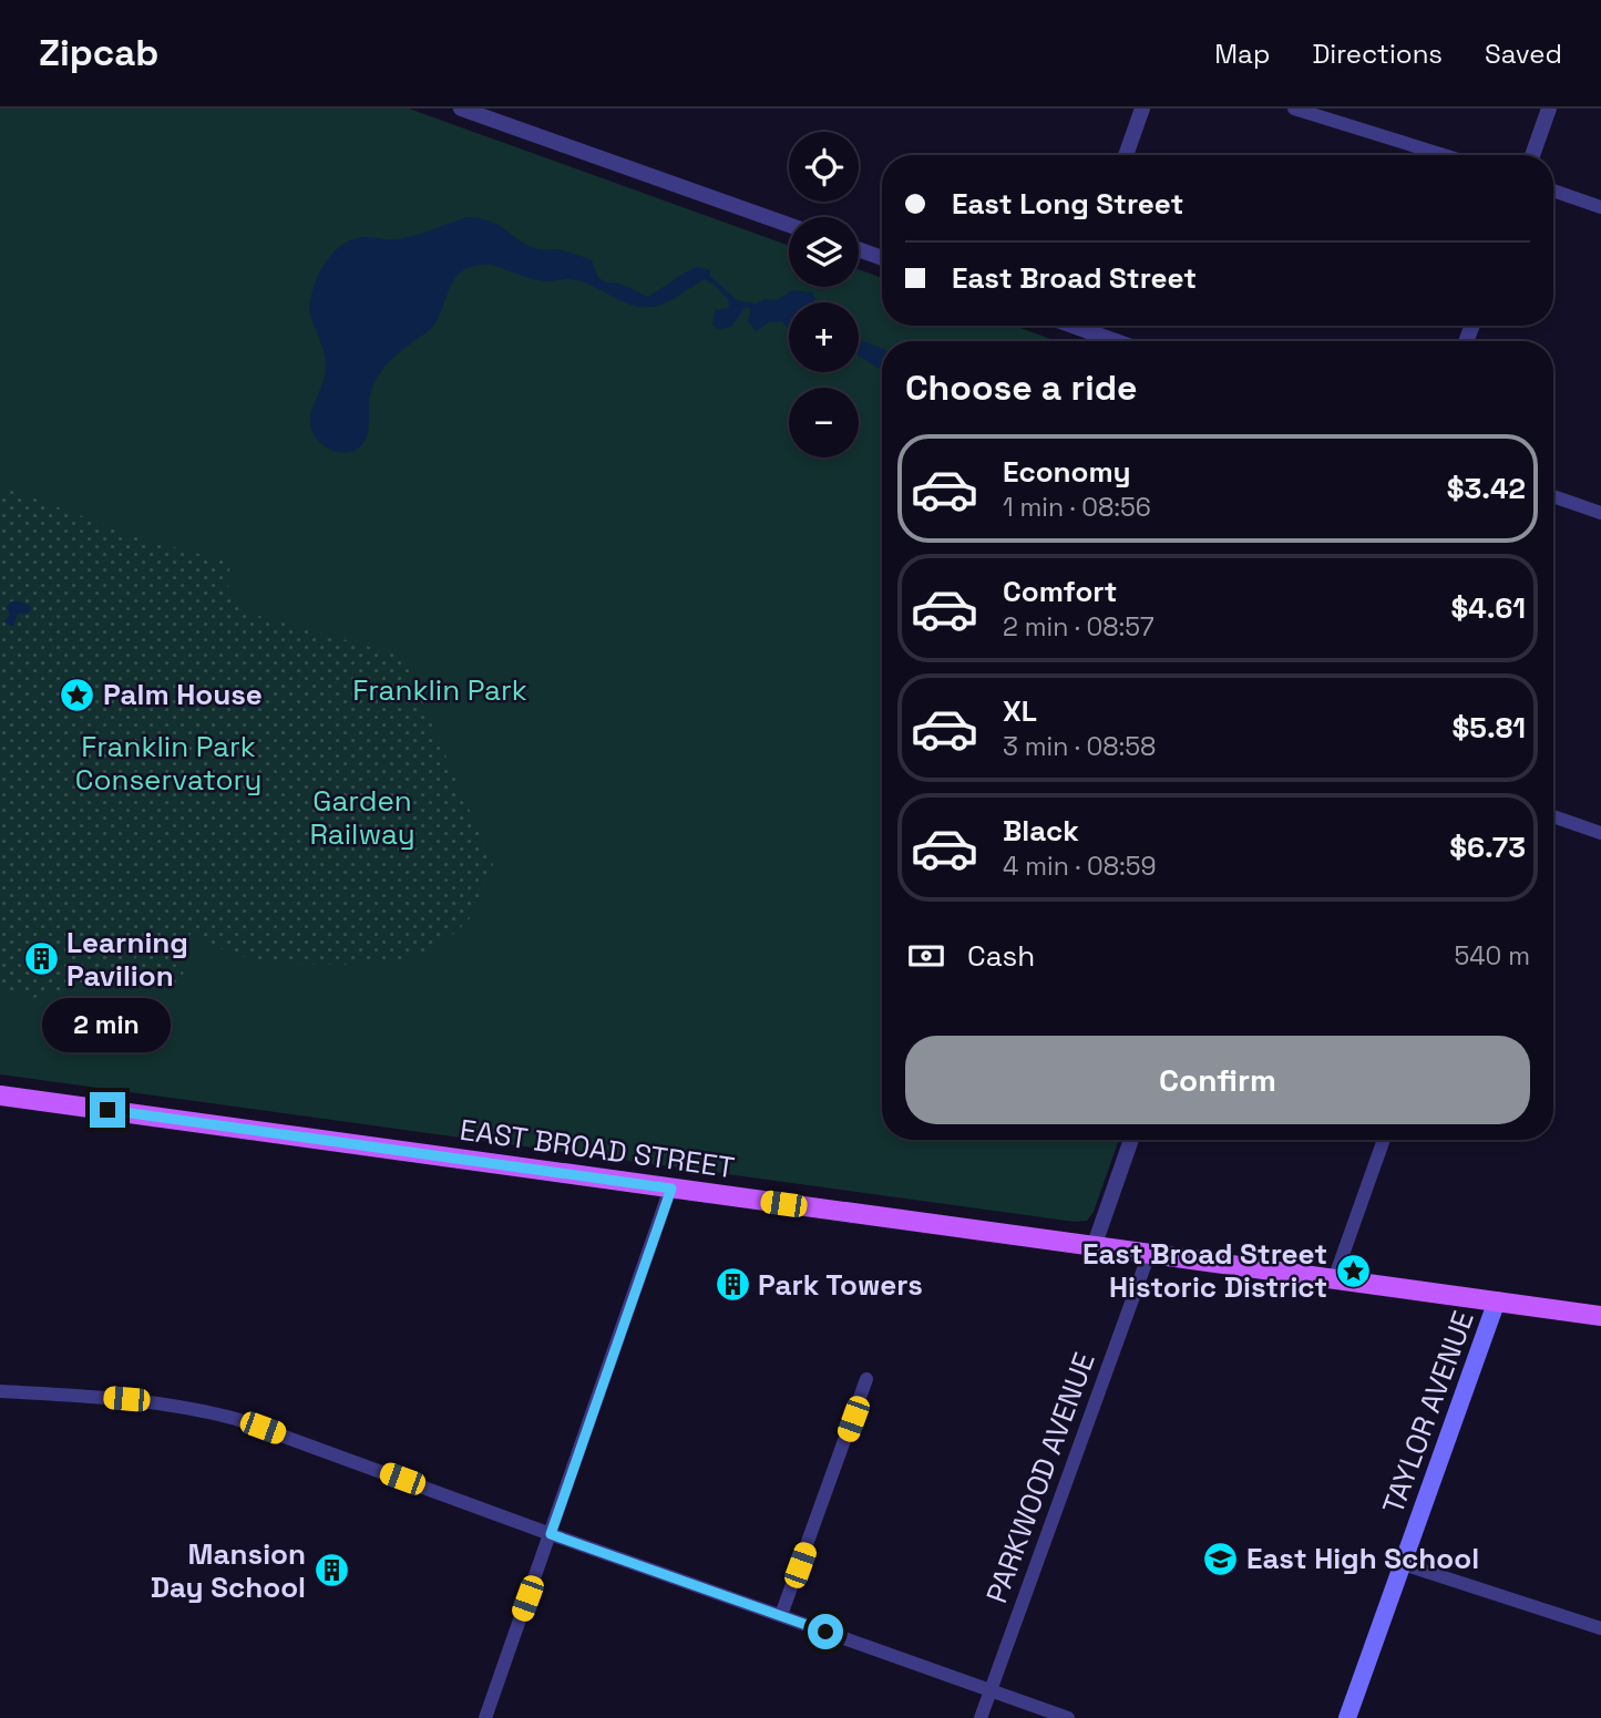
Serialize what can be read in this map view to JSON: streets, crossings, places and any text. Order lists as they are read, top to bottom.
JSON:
{
  "streets": {
    "main road": ["EAST BROAD STREET", "TAYLOR AVENUE"],
    "street": ["PARKWOOD AVENUE"]
  },
  "crossings": [
    ["EAST BROAD STREET", "TAYLOR AVENUE"],
    ["EAST BROAD STREET", "PARKWOOD AVENUE"]
  ],
  "parks": ["Franklin Park", "Franklin Park Conservatory", "Garden Railway"],
  "places": {
    "place": ["Palm House", "East Broad Street Historic District"],
    "building": ["Learning Pavilion", "Park Towers", "Mansion Day School"],
    "school or university": ["East High School"]
  },
  "page": {
    "header": "Zipcab",
    "nav": ["Map", "Directions", "Saved"],
    "map_buttons": ["+", "−"],
    "banner": ["East Long Street", "East Broad Street"],
    "heading": "Choose a ride",
    "list": [
      {
        "name": "Economy",
        "note": "1 min · 08:56",
        "value": "$3.42"
      },
      {
        "name": "Comfort",
        "note": "2 min · 08:57",
        "value": "$4.61"
      },
      {
        "name": "XL",
        "note": "3 min · 08:58",
        "value": "$5.81"
      },
      {
        "name": "Black",
        "note": "4 min · 08:59",
        "value": "$6.73"
      }
    ],
    "pay": ["Cash", "540 m"],
    "bubble": "2 min",
    "buttons": "Confirm"
  }
}
